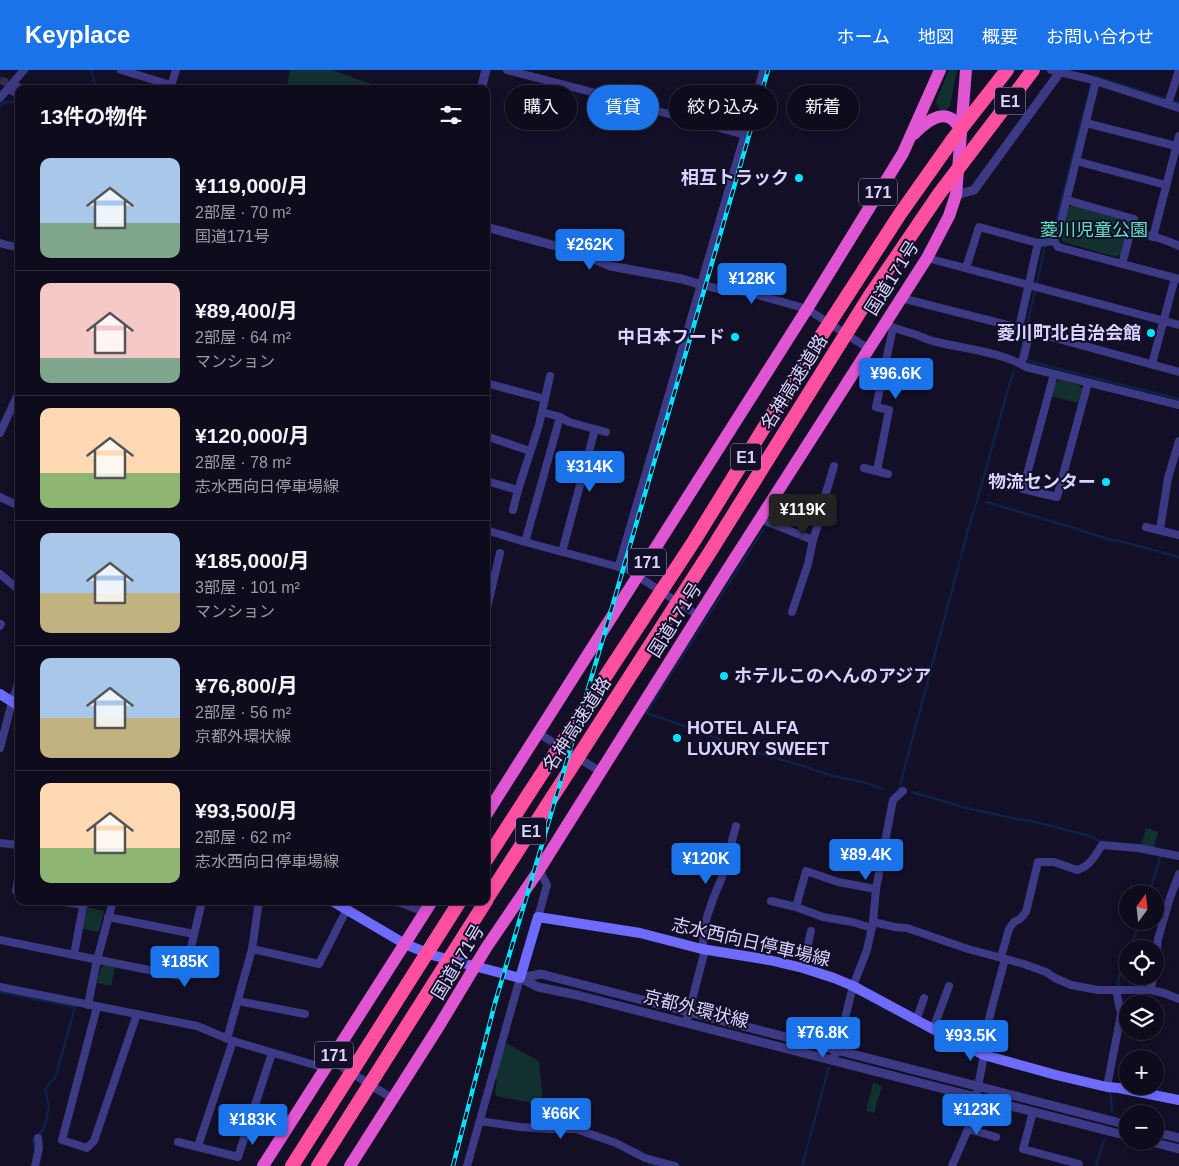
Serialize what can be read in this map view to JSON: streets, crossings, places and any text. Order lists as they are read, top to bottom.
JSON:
{
  "streets": {
    "highway": [
      "E1",
      "171",
      "国道171号",
      "名神高速道路"
    ],
    "main road": ["志水西向日停車場線", "京都外環状線"]
  },
  "crossings": [
    ["171", "京都外環状線"],
    ["国道171号", "京都外環状線"]
  ],
  "parks": ["菱川児童公園"],
  "places": [
    "相互トラック",
    "菱川町北自治会館",
    "中日本フード",
    "物流センター",
    "ホテルこのへんのアジア",
    "HOTEL ALFA LUXURY SWEET"
  ],
  "north": "top",
  "page": {
    "header": "Keyplace",
    "nav": [
      "ホーム",
      "地図",
      "概要",
      "お問い合わせ"
    ],
    "chip": [
      "購入",
      "賃貸",
      "絞り込み",
      "新着"
    ],
    "heading": "13件の物件",
    "list": [
      {
        "name": "¥119,000/月",
        "note": "2部屋 · 70 m² · 国道171号"
      },
      {
        "name": "¥89,400/月",
        "note": "2部屋 · 64 m² · マンション"
      },
      {
        "name": "¥120,000/月",
        "note": "2部屋 · 78 m² · 志水西向日停車場線"
      },
      {
        "name": "¥185,000/月",
        "note": "3部屋 · 101 m² · マンション"
      },
      {
        "name": "¥76,800/月",
        "note": "2部屋 · 56 m² · 京都外環状線"
      },
      {
        "name": "¥93,500/月",
        "note": "2部屋 · 62 m² · 志水西向日停車場線"
      }
    ],
    "price": [
      "¥262K",
      "¥128K",
      "¥96.6K",
      "¥314K",
      "¥119K",
      "¥89.4K",
      "¥120K",
      "¥185K",
      "¥76.8K",
      "¥93.5K",
      "¥123K",
      "¥66K",
      "¥183K"
    ],
    "map_buttons": ["+", "−"]
  }
}
